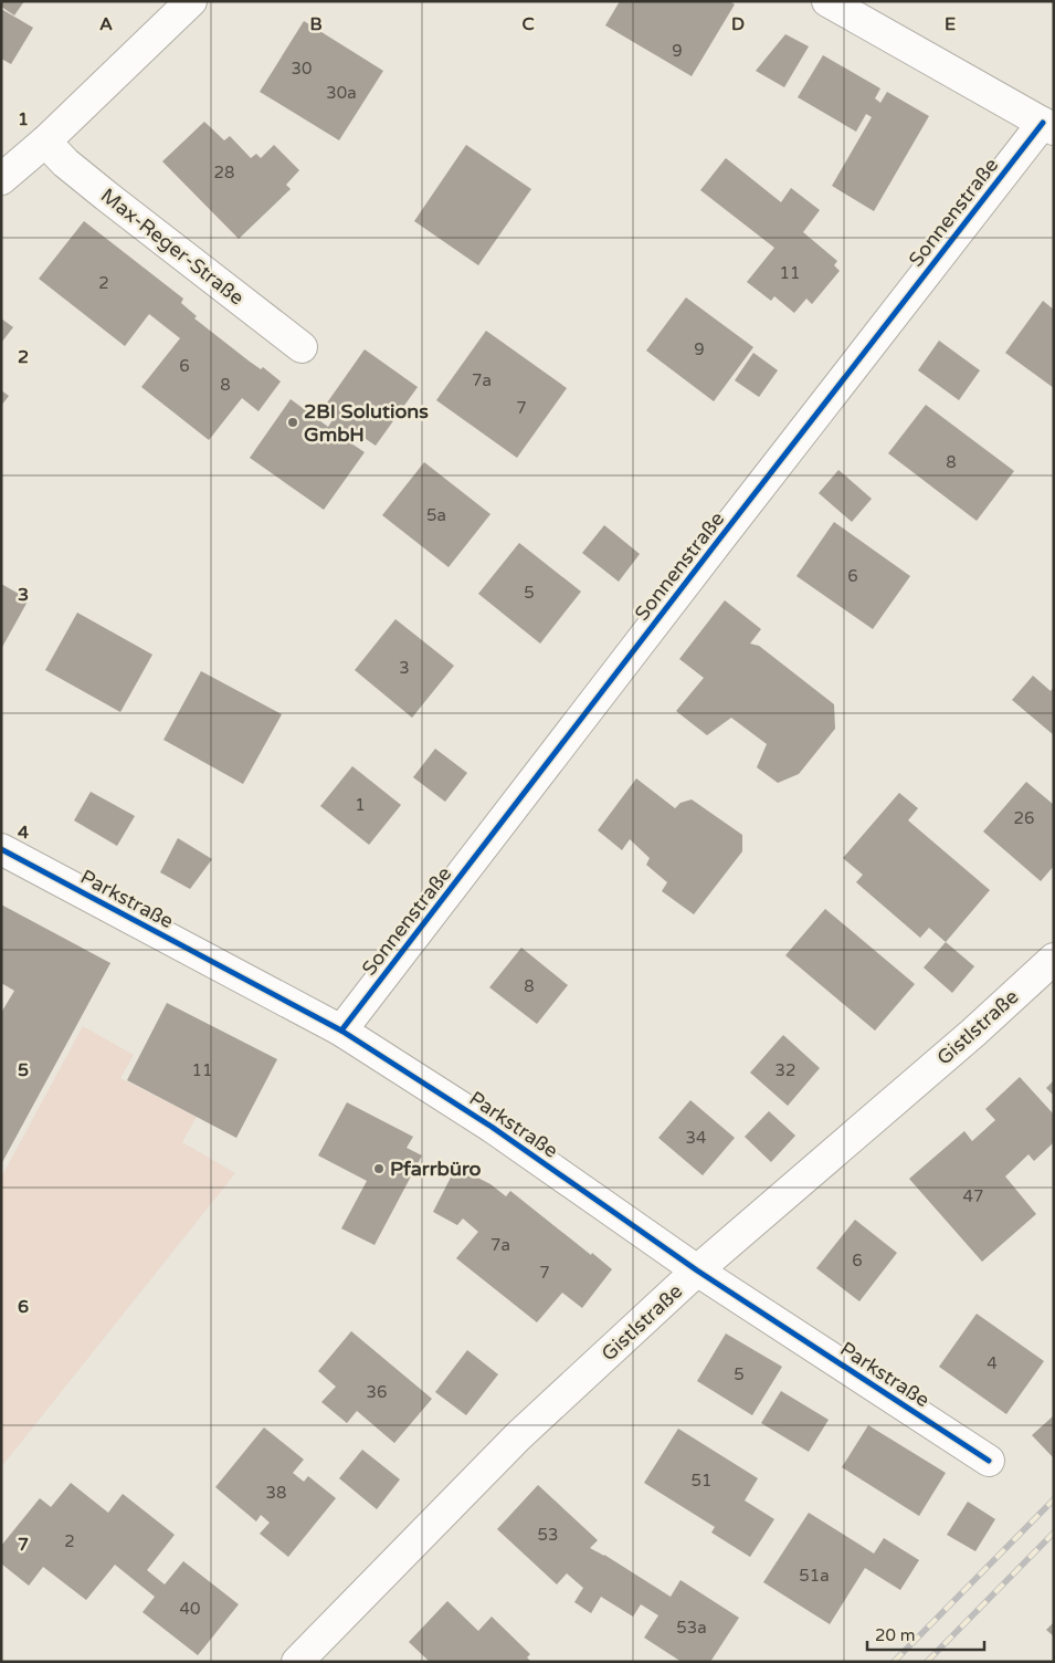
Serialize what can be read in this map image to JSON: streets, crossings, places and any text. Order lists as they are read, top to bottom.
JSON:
{
  "streets": {
    "street": [
      "Sonnenstraße",
      "Max-Reger-Straße",
      "Parkstraße",
      "Gistlstraße"
    ]
  },
  "crossings": [
    ["Sonnenstraße", "Parkstraße"],
    ["Parkstraße", "Gistlstraße"]
  ],
  "places": ["2BI Solutions GmbH", "Pfarrbüro"],
  "house_numbers": [
    "9",
    "30",
    "30a",
    "28",
    "11",
    "2",
    "9",
    "6",
    "7a",
    "8",
    "7",
    "8",
    "5a",
    "6",
    "5",
    "3",
    "1",
    "26",
    "8",
    "11",
    "32",
    "34",
    "47",
    "7a",
    "6",
    "7",
    "4",
    "5",
    "36",
    "51",
    "38",
    "53",
    "2",
    "51a",
    "40",
    "53a"
  ],
  "scale_bar": "20 m",
  "grid": {
    "columns": [
      "A",
      "B",
      "C",
      "D",
      "E"
    ],
    "rows": [
      "1",
      "2",
      "3",
      "4",
      "5",
      "6",
      "7"
    ]
  }
}
